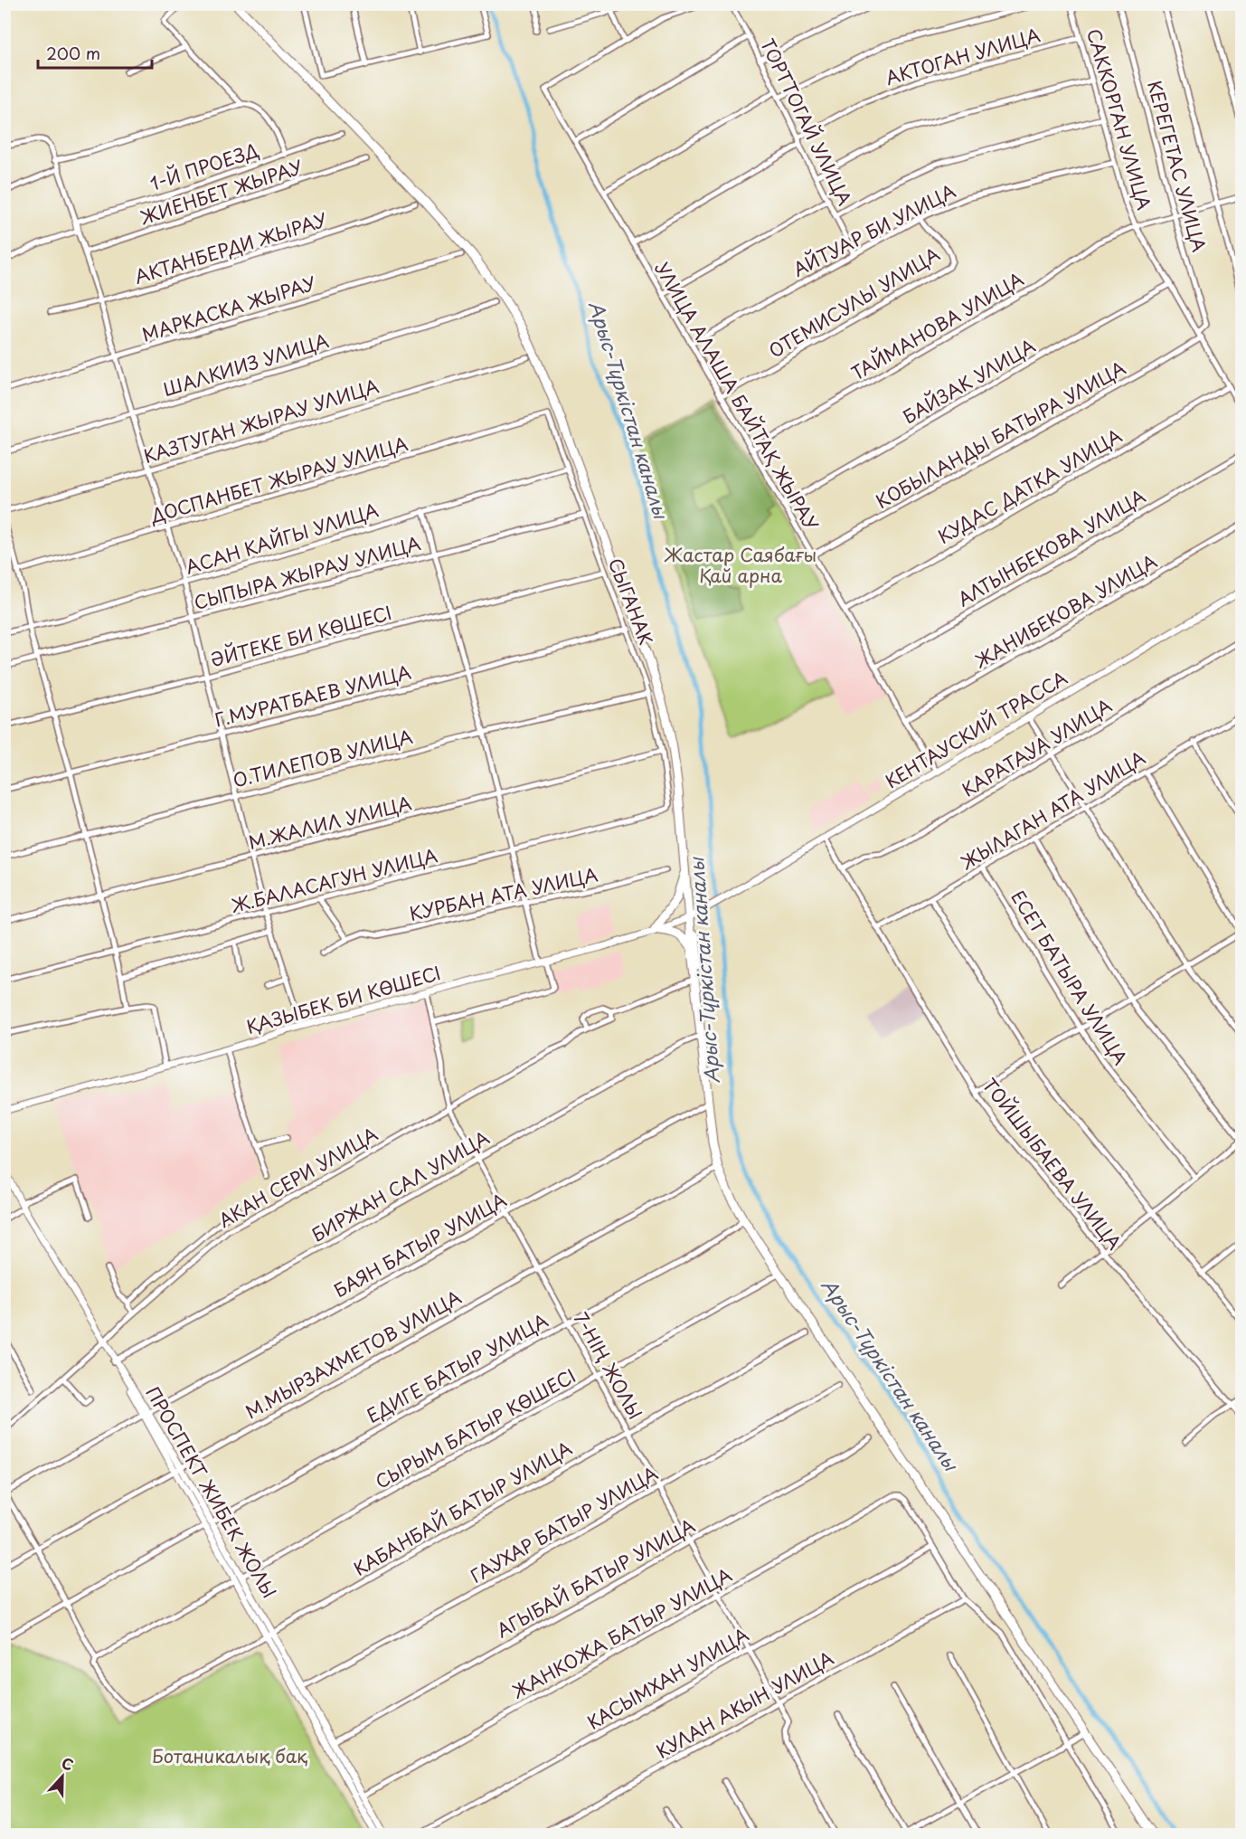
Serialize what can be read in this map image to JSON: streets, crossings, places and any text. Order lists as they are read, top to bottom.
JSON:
{
  "streets": {
    "main road": ["КЕНТАУСКИЙ ТРАССА", "ҚАЗЫБЕК БИ КӨШЕСІ", "ПРОСПЕКТ ЖИБЕК ЖОЛЫ"],
    "street": [
      "АКТОГАН УЛИЦА",
      "САККОРГАН УЛИЦА",
      "ТОРТТОГАЙ УЛИЦА",
      "КЕРЕГЕТАС УЛИЦА",
      "1-Й ПРОЕЗД",
      "ЖИЕНБЕТ ЖЫРАУ",
      "АЙТУАР БИ УЛИЦА",
      "АКТАНБЕРДИ ЖЫРАУ",
      "ОТЕМИСУЛЫ УЛИЦА",
      "МАРКАСКА ЖЫРАУ",
      "ТАЙМАНОВА УЛИЦА",
      "ШАЛКИИЗ УЛИЦА",
      "БАЙЗАК УЛИЦА",
      "УЛИЦА АЛАША БАЙТАҚ ЖЫРАУ",
      "КАЗТУГАН ЖЫРАУ УЛИЦА",
      "КОБЫЛАНДЫ БАТЫРА УЛИЦА",
      "ДОСПАНБЕТ ЖЫРАУ УЛИЦА",
      "КУДАС ДАТКА УЛИЦА",
      "АСАН КАЙГЫ УЛИЦА",
      "АЛТЫНБЕКОВА УЛИЦА",
      "СЫПЫРА ЖЫРАУ УЛИЦА",
      "СЫГАНАК",
      "ЖАНИБЕКОВА УЛИЦА",
      "ӘЙТЕКЕ БИ КӨШЕСІ",
      "Г.МУРАТБАЕВ УЛИЦА",
      "КАРАТАУА УЛИЦА",
      "О.ТИЛЕПОВ УЛИЦА",
      "ЖЫЛАГАН АТА УЛИЦА",
      "М.ЖАЛИЛ УЛИЦА",
      "Ж.БАЛАСАГУН УЛИЦА",
      "КУРБАН АТА УЛИЦА",
      "ЕСЕТ БАТЫРА УЛИЦА",
      "ТОЙШЫБАЕВА УЛИЦА",
      "АКАН СЕРИ УЛИЦА",
      "БИРЖАН САЛ УЛИЦА",
      "БАЯН БАТЫР УЛИЦА",
      "М.МЫРЗАХМЕТОВ УЛИЦА",
      "7-НІҢ ЖОЛЫ",
      "ЕДИГЕ БАТЫР УЛИЦА",
      "СЫРЫМ БАТЫР КӨШЕСІ",
      "КАБАНБАЙ БАТЫР УЛИЦА",
      "ГАУХАР БАТЫР УЛИЦА",
      "АГЫБАЙ БАТЫР УЛИЦА",
      "ЖАНКОЖА БАТЫР УЛИЦА",
      "КАСЫМХАН УЛИЦА",
      "КУЛАН АКЫН УЛИЦА"
    ]
  },
  "crossings": [
    ["АКТОГАН УЛИЦА", "САККОРГАН УЛИЦА"],
    ["АКТОГАН УЛИЦА", "ТОРТТОГАЙ УЛИЦА"],
    ["САККОРГАН УЛИЦА", "КЕРЕГЕТАС УЛИЦА"],
    ["САККОРГАН УЛИЦА", "АЙТУАР БИ УЛИЦА"],
    ["САККОРГАН УЛИЦА", "ТАЙМАНОВА УЛИЦА"],
    ["САККОРГАН УЛИЦА", "БАЙЗАК УЛИЦА"],
    ["САККОРГАН УЛИЦА", "КОБЫЛАНДЫ БАТЫРА УЛИЦА"],
    ["САККОРГАН УЛИЦА", "КУДАС ДАТКА УЛИЦА"],
    ["ТОРТТОГАЙ УЛИЦА", "АЙТУАР БИ УЛИЦА"],
    ["КЕРЕГЕТАС УЛИЦА", "КОБЫЛАНДЫ БАТЫРА УЛИЦА"],
    ["АЙТУАР БИ УЛИЦА", "ОТЕМИСУЛЫ УЛИЦА"],
    ["АЙТУАР БИ УЛИЦА", "УЛИЦА АЛАША БАЙТАҚ ЖЫРАУ"],
    ["ОТЕМИСУЛЫ УЛИЦА", "УЛИЦА АЛАША БАЙТАҚ ЖЫРАУ"],
    ["ТАЙМАНОВА УЛИЦА", "УЛИЦА АЛАША БАЙТАҚ ЖЫРАУ"],
    ["БАЙЗАК УЛИЦА", "УЛИЦА АЛАША БАЙТАҚ ЖЫРАУ"],
    ["УЛИЦА АЛАША БАЙТАҚ ЖЫРАУ", "КОБЫЛАНДЫ БАТЫРА УЛИЦА"],
    ["УЛИЦА АЛАША БАЙТАҚ ЖЫРАУ", "КУДАС ДАТКА УЛИЦА"],
    ["УЛИЦА АЛАША БАЙТАҚ ЖЫРАУ", "АЛТЫНБЕКОВА УЛИЦА"],
    ["УЛИЦА АЛАША БАЙТАҚ ЖЫРАУ", "ЖАНИБЕКОВА УЛИЦА"],
    ["УЛИЦА АЛАША БАЙТАҚ ЖЫРАУ", "КЕНТАУСКИЙ ТРАССА"],
    ["ДОСПАНБЕТ ЖЫРАУ УЛИЦА", "СЫГАНАК"],
    ["АСАН КАЙГЫ УЛИЦА", "СЫГАНАК"],
    ["СЫПЫРА ЖЫРАУ УЛИЦА", "СЫГАНАК"],
    ["СЫГАНАК", "ӘЙТЕКЕ БИ КӨШЕСІ"],
    ["СЫГАНАК", "Г.МУРАТБАЕВ УЛИЦА"],
    ["СЫГАНАК", "О.ТИЛЕПОВ УЛИЦА"],
    ["СЫГАНАК", "М.ЖАЛИЛ УЛИЦА"],
    ["СЫГАНАК", "Ж.БАЛАСАГУН УЛИЦА"],
    ["КЕНТАУСКИЙ ТРАССА", "ҚАЗЫБЕК БИ КӨШЕСІ"],
    ["КЕНТАУСКИЙ ТРАССА", "ТОЙШЫБАЕВА УЛИЦА"],
    ["КАРАТАУА УЛИЦА", "ТОЙШЫБАЕВА УЛИЦА"],
    ["ЖЫЛАГАН АТА УЛИЦА", "ЕСЕТ БАТЫРА УЛИЦА"],
    ["ЖЫЛАГАН АТА УЛИЦА", "ТОЙШЫБАЕВА УЛИЦА"],
    ["ҚАЗЫБЕК БИ КӨШЕСІ", "7-НІҢ ЖОЛЫ"],
    ["АКАН СЕРИ УЛИЦА", "7-НІҢ ЖОЛЫ"],
    ["АКАН СЕРИ УЛИЦА", "ПРОСПЕКТ ЖИБЕК ЖОЛЫ"],
    ["БИРЖАН САЛ УЛИЦА", "7-НІҢ ЖОЛЫ"],
    ["БИРЖАН САЛ УЛИЦА", "ПРОСПЕКТ ЖИБЕК ЖОЛЫ"],
    ["БАЯН БАТЫР УЛИЦА", "7-НІҢ ЖОЛЫ"],
    ["БАЯН БАТЫР УЛИЦА", "ПРОСПЕКТ ЖИБЕК ЖОЛЫ"],
    ["М.МЫРЗАХМЕТОВ УЛИЦА", "7-НІҢ ЖОЛЫ"],
    ["М.МЫРЗАХМЕТОВ УЛИЦА", "ПРОСПЕКТ ЖИБЕК ЖОЛЫ"],
    ["7-НІҢ ЖОЛЫ", "ЕДИГЕ БАТЫР УЛИЦА"],
    ["7-НІҢ ЖОЛЫ", "СЫРЫМ БАТЫР КӨШЕСІ"],
    ["7-НІҢ ЖОЛЫ", "КАБАНБАЙ БАТЫР УЛИЦА"],
    ["7-НІҢ ЖОЛЫ", "ГАУХАР БАТЫР УЛИЦА"],
    ["7-НІҢ ЖОЛЫ", "АГЫБАЙ БАТЫР УЛИЦА"],
    ["7-НІҢ ЖОЛЫ", "ЖАНКОЖА БАТЫР УЛИЦА"],
    ["7-НІҢ ЖОЛЫ", "КАСЫМХАН УЛИЦА"],
    ["7-НІҢ ЖОЛЫ", "КУЛАН АКЫН УЛИЦА"],
    ["ЕДИГЕ БАТЫР УЛИЦА", "ПРОСПЕКТ ЖИБЕК ЖОЛЫ"],
    ["СЫРЫМ БАТЫР КӨШЕСІ", "ПРОСПЕКТ ЖИБЕК ЖОЛЫ"],
    ["СЫРЫМ БАТЫР КӨШЕСІ", "КАБАНБАЙ БАТЫР УЛИЦА"],
    ["ПРОСПЕКТ ЖИБЕК ЖОЛЫ", "КАБАНБАЙ БАТЫР УЛИЦА"],
    ["ПРОСПЕКТ ЖИБЕК ЖОЛЫ", "ГАУХАР БАТЫР УЛИЦА"],
    ["ПРОСПЕКТ ЖИБЕК ЖОЛЫ", "АГЫБАЙ БАТЫР УЛИЦА"],
    ["ПРОСПЕКТ ЖИБЕК ЖОЛЫ", "ЖАНКОЖА БАТЫР УЛИЦА"],
    ["ЖАНКОЖА БАТЫР УЛИЦА", "КАСЫМХАН УЛИЦА"]
  ],
  "water": ["Арыс-Түркістан каналы"],
  "parks": ["Жастар Саябағы Қай арна", "Ботаникалық бақ"],
  "scale_bar": "200 m",
  "north": "top"
}
